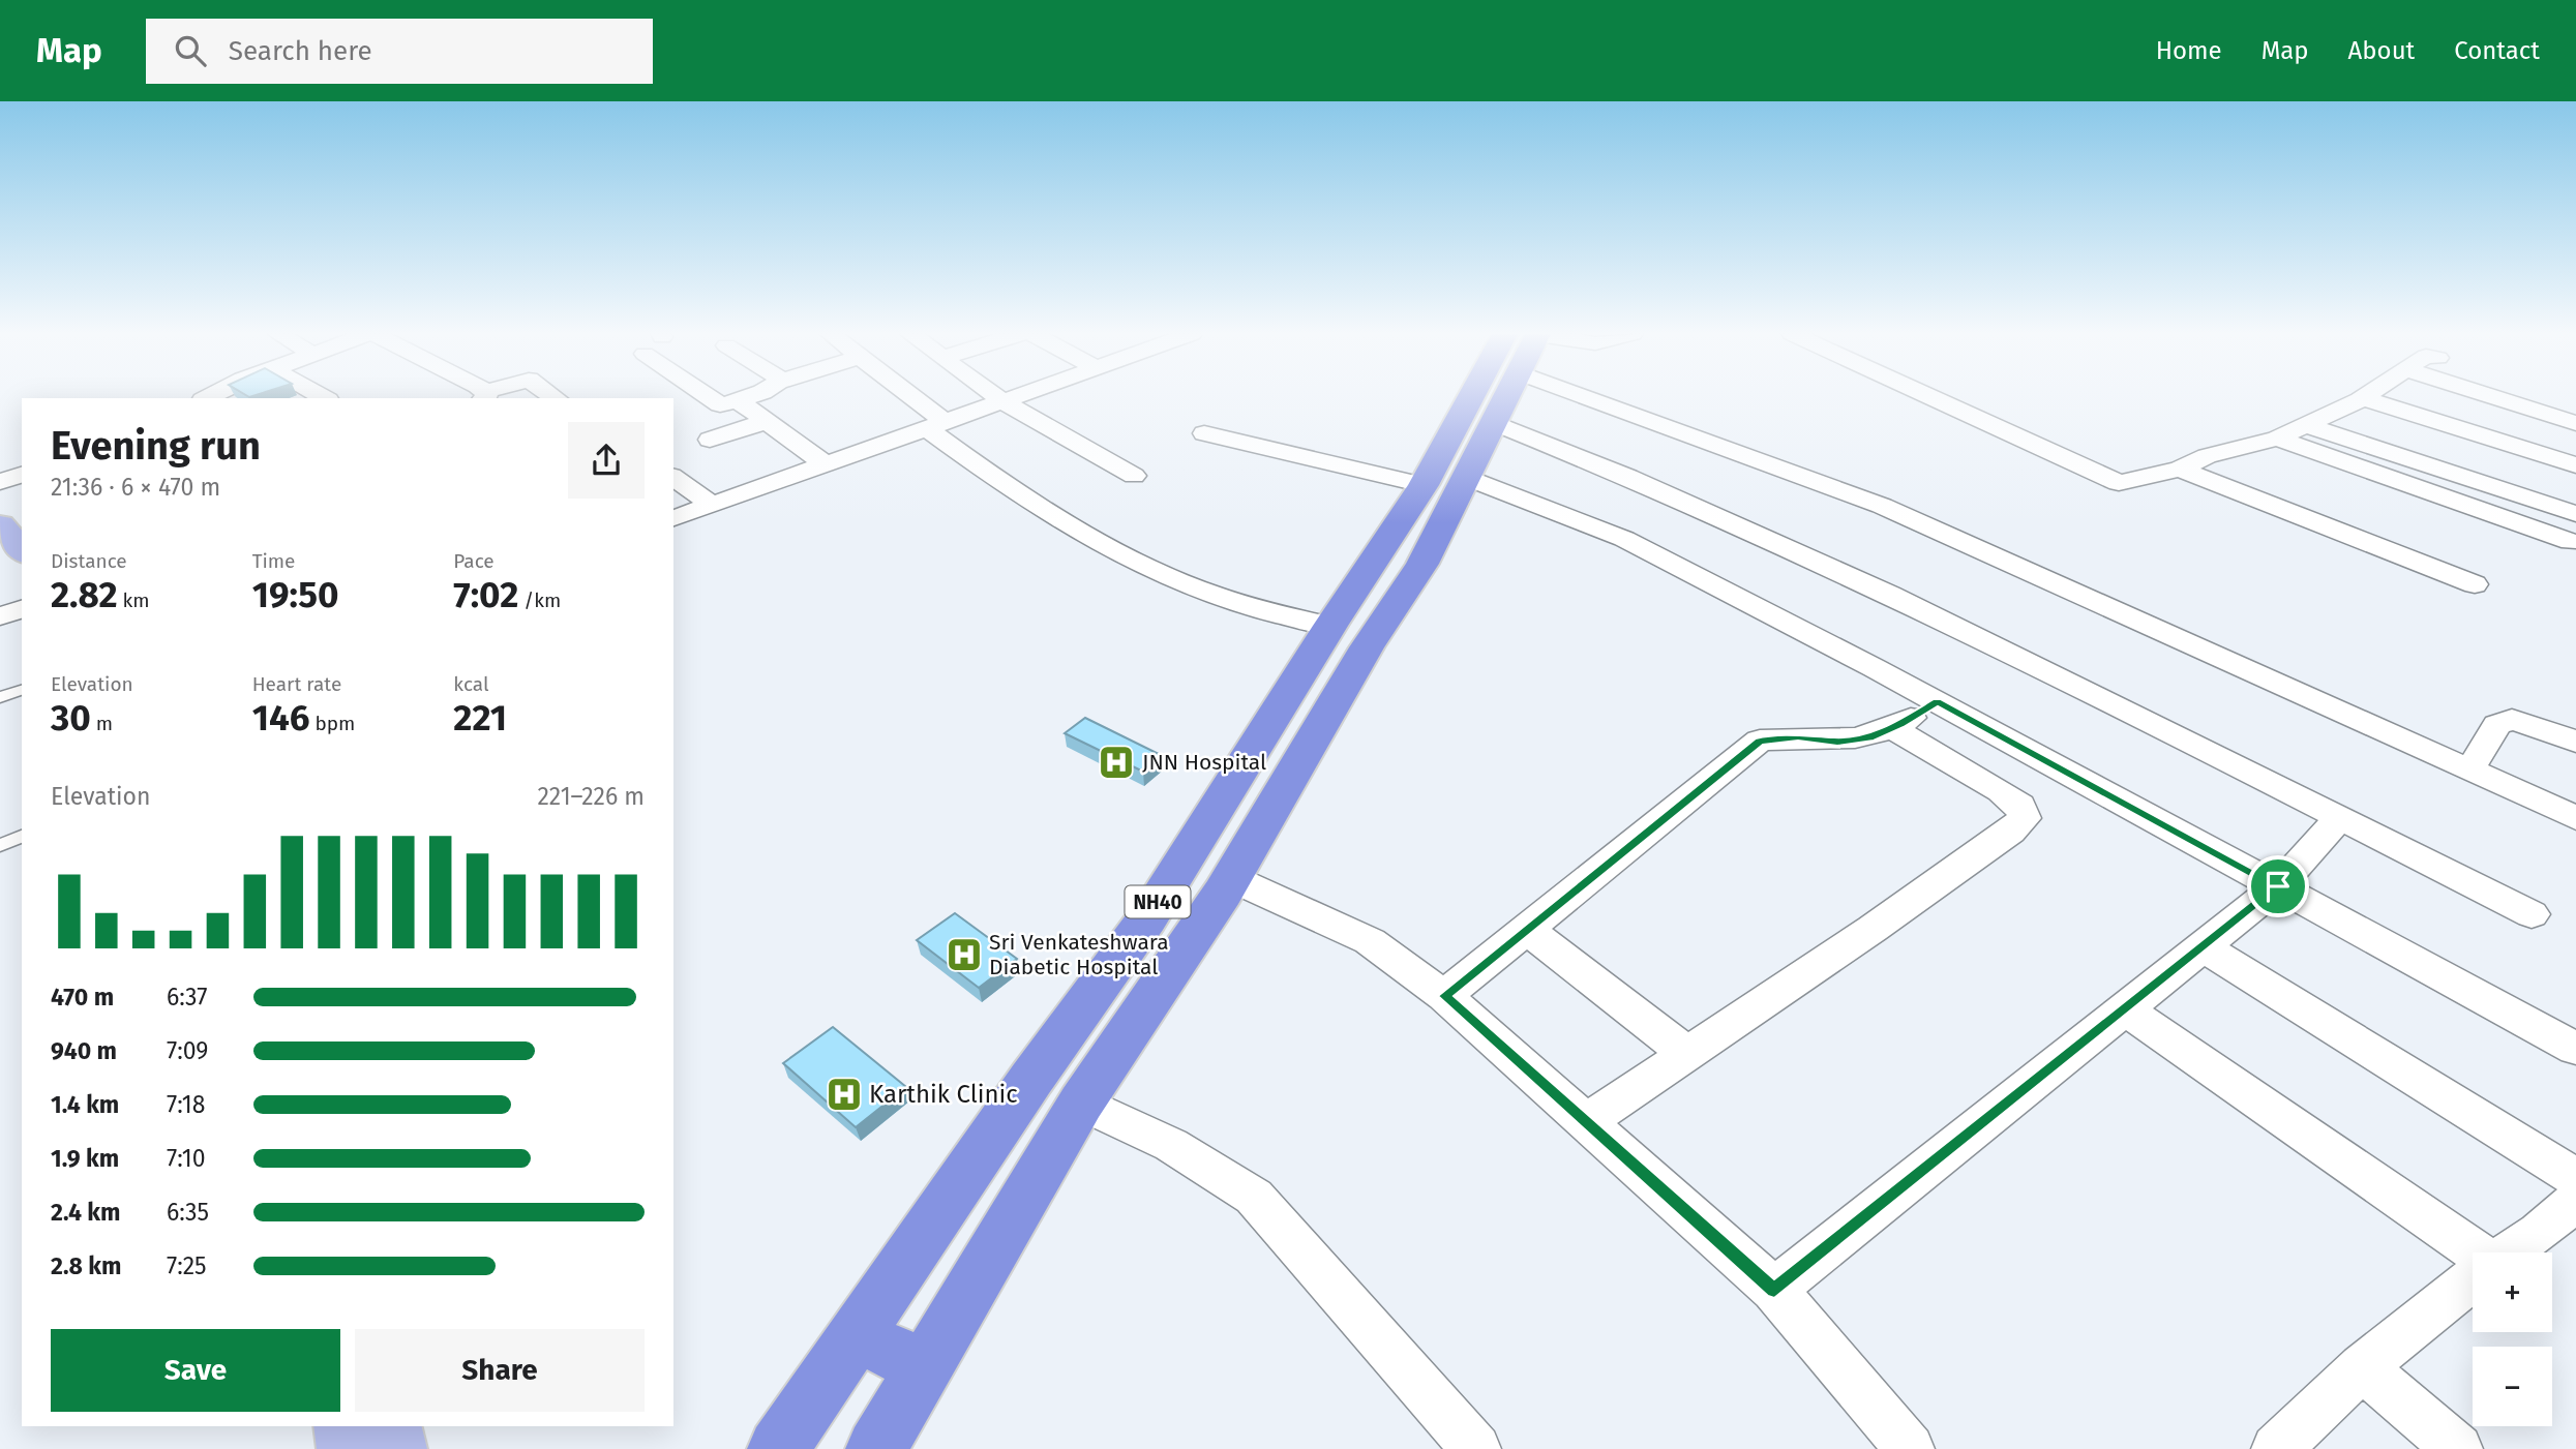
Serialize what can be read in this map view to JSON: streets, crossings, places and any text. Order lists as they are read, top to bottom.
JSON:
{
  "streets": {
    "highway": ["NH40"]
  },
  "places": {
    "hospital": ["JNN Hospital", "Sri Venkateshwara Diabetic Hospital", "Karthik Clinic"]
  },
  "page": {
    "header": "Map",
    "search": "Search here",
    "nav": [
      "Home",
      "Map",
      "About",
      "Contact"
    ],
    "heading": ["Evening run", "21:36 · 6 × 470 m"],
    "stats": [
      ["Distance", "2.82 km"],
      ["Time", "19:50"],
      ["Pace", "7:02 /km"],
      ["Elevation", "30 m"],
      ["Heart rate", "146 bpm"],
      ["kcal", "221"]
    ],
    "chart": ["Elevation", "221–226 m"],
    "list": [
      {
        "name": "470 m",
        "note": "6:37"
      },
      {
        "name": "940 m",
        "note": "7:09"
      },
      {
        "name": "1.4 km",
        "note": "7:18"
      },
      {
        "name": "1.9 km",
        "note": "7:10"
      },
      {
        "name": "2.4 km",
        "note": "6:35"
      },
      {
        "name": "2.8 km",
        "note": "7:25"
      }
    ],
    "map_buttons": ["+", "−"],
    "buttons": ["Save", "Share"]
  }
}
